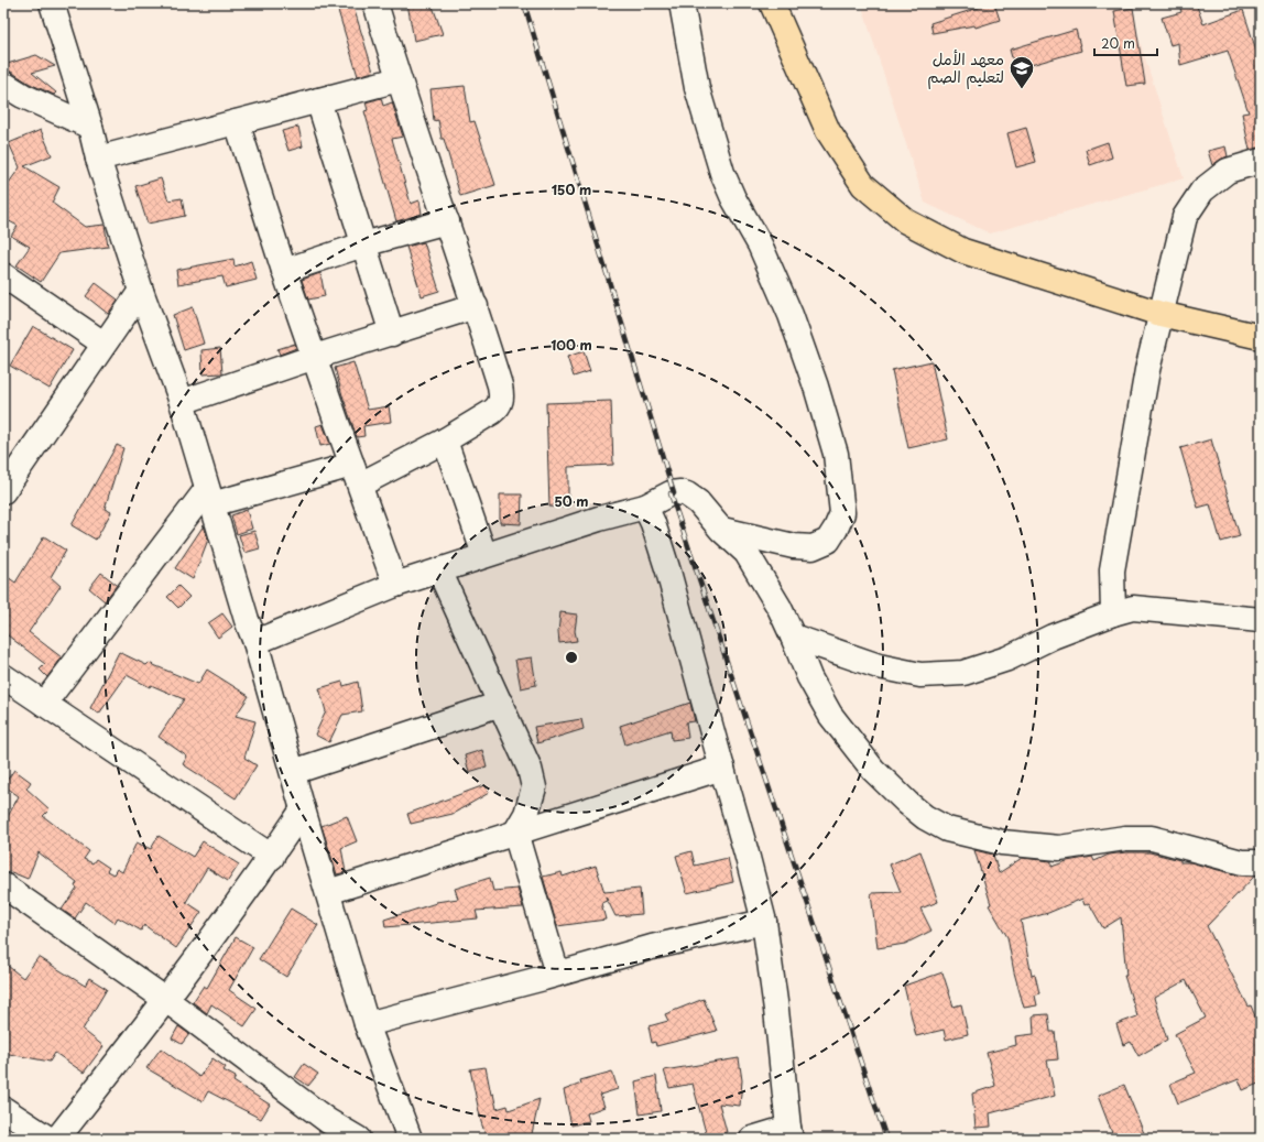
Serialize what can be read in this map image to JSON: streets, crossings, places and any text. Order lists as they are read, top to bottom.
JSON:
{
  "places": {
    "school or university": ["معهد الأمل لتعليم الصم"]
  },
  "scale_bar": "20 m",
  "rings": ["150 m", "100 m", "50 m"]
}
